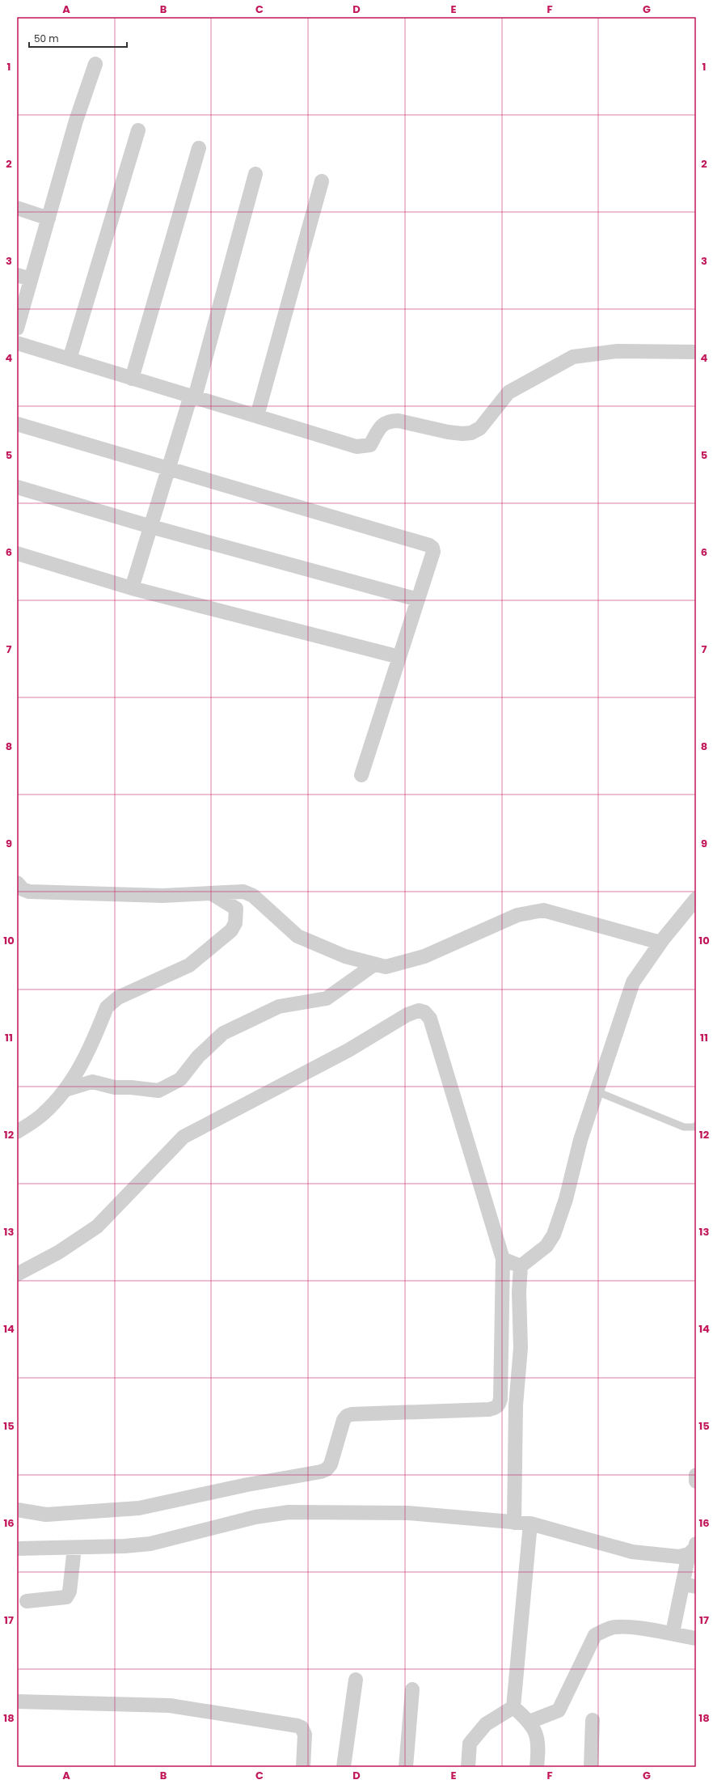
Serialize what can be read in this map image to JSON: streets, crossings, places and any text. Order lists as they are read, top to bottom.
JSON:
{
  "scale_bar": "50 m",
  "grid": {
    "columns": [
      "A",
      "B",
      "C",
      "D",
      "E",
      "F",
      "G"
    ],
    "rows": [
      "1",
      "2",
      "3",
      "4",
      "5",
      "6",
      "7",
      "8",
      "9",
      "10",
      "11",
      "12",
      "13",
      "14",
      "15",
      "16",
      "17",
      "18"
    ]
  }
}
